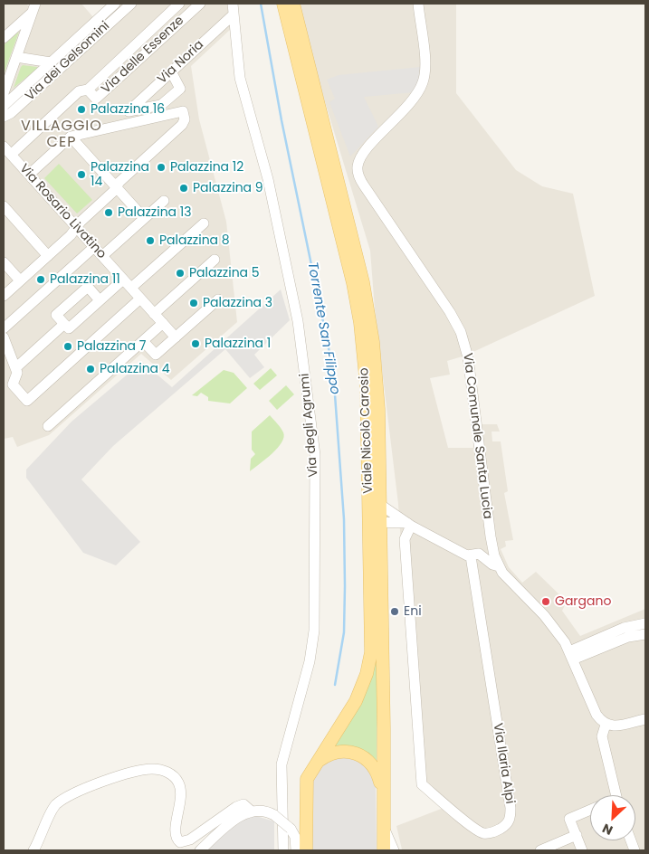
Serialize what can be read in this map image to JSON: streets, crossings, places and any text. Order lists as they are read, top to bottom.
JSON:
{
  "streets": {
    "main road": ["Viale Nicolò Carosio"],
    "street": [
      "Via delle Essenze",
      "Via dei Gelsomini",
      "Via Noria",
      "Via Rosario Livatino",
      "Via degli Agrumi",
      "Via Comunale Santa Lucia",
      "Via Ilaria Alpi"
    ]
  },
  "crossings": [
    ["Via delle Essenze", "Via Rosario Livatino"],
    ["Via Noria", "Via degli Agrumi"]
  ],
  "districts": ["VILLAGGIO CEP"],
  "water": ["Torrente San Filippo"],
  "places": [
    "Palazzina 16",
    "Palazzina 12",
    "Palazzina 14",
    "Palazzina 9",
    "Palazzina 13",
    "Palazzina 8",
    "Palazzina 5",
    "Palazzina 11",
    "Palazzina 3",
    "Palazzina 1",
    "Palazzina 7",
    "Palazzina 4",
    "Gargano",
    "Eni"
  ],
  "north": "bottom left"
}
